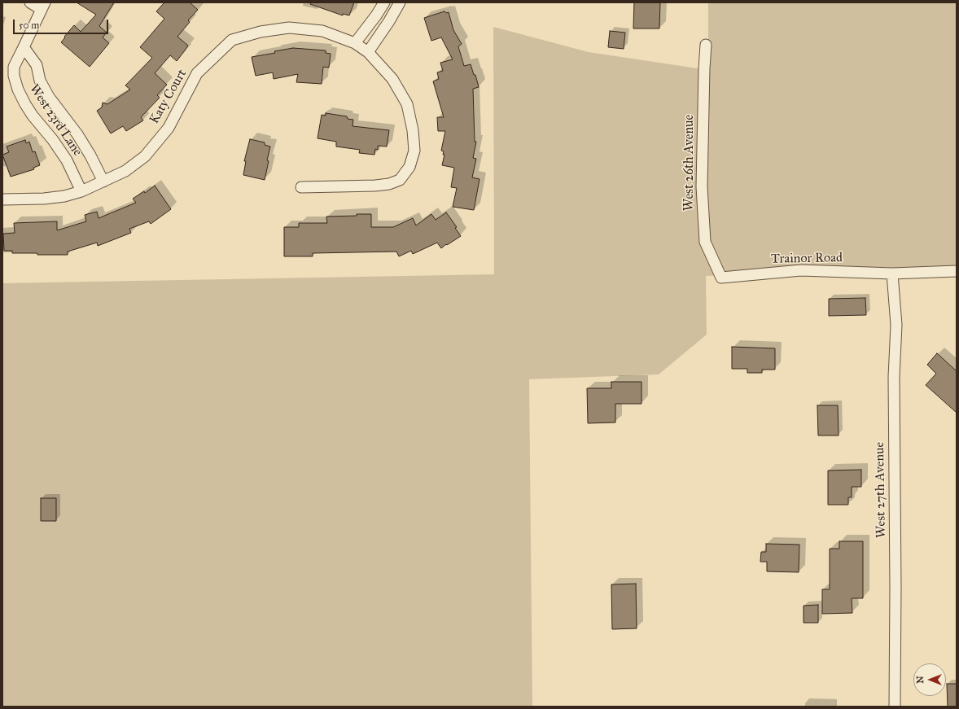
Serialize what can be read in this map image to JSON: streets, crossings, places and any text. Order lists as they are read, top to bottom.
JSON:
{
  "streets": {
    "street": [
      "Katy Court",
      "West 23rd Lane",
      "West 26th Avenue",
      "Trainor Road",
      "West 27th Avenue"
    ]
  },
  "crossings": [
    ["Katy Court", "West 23rd Lane"],
    ["West 26th Avenue", "Trainor Road"],
    ["Trainor Road", "West 27th Avenue"]
  ],
  "scale_bar": "50 m",
  "north": "left"
}
